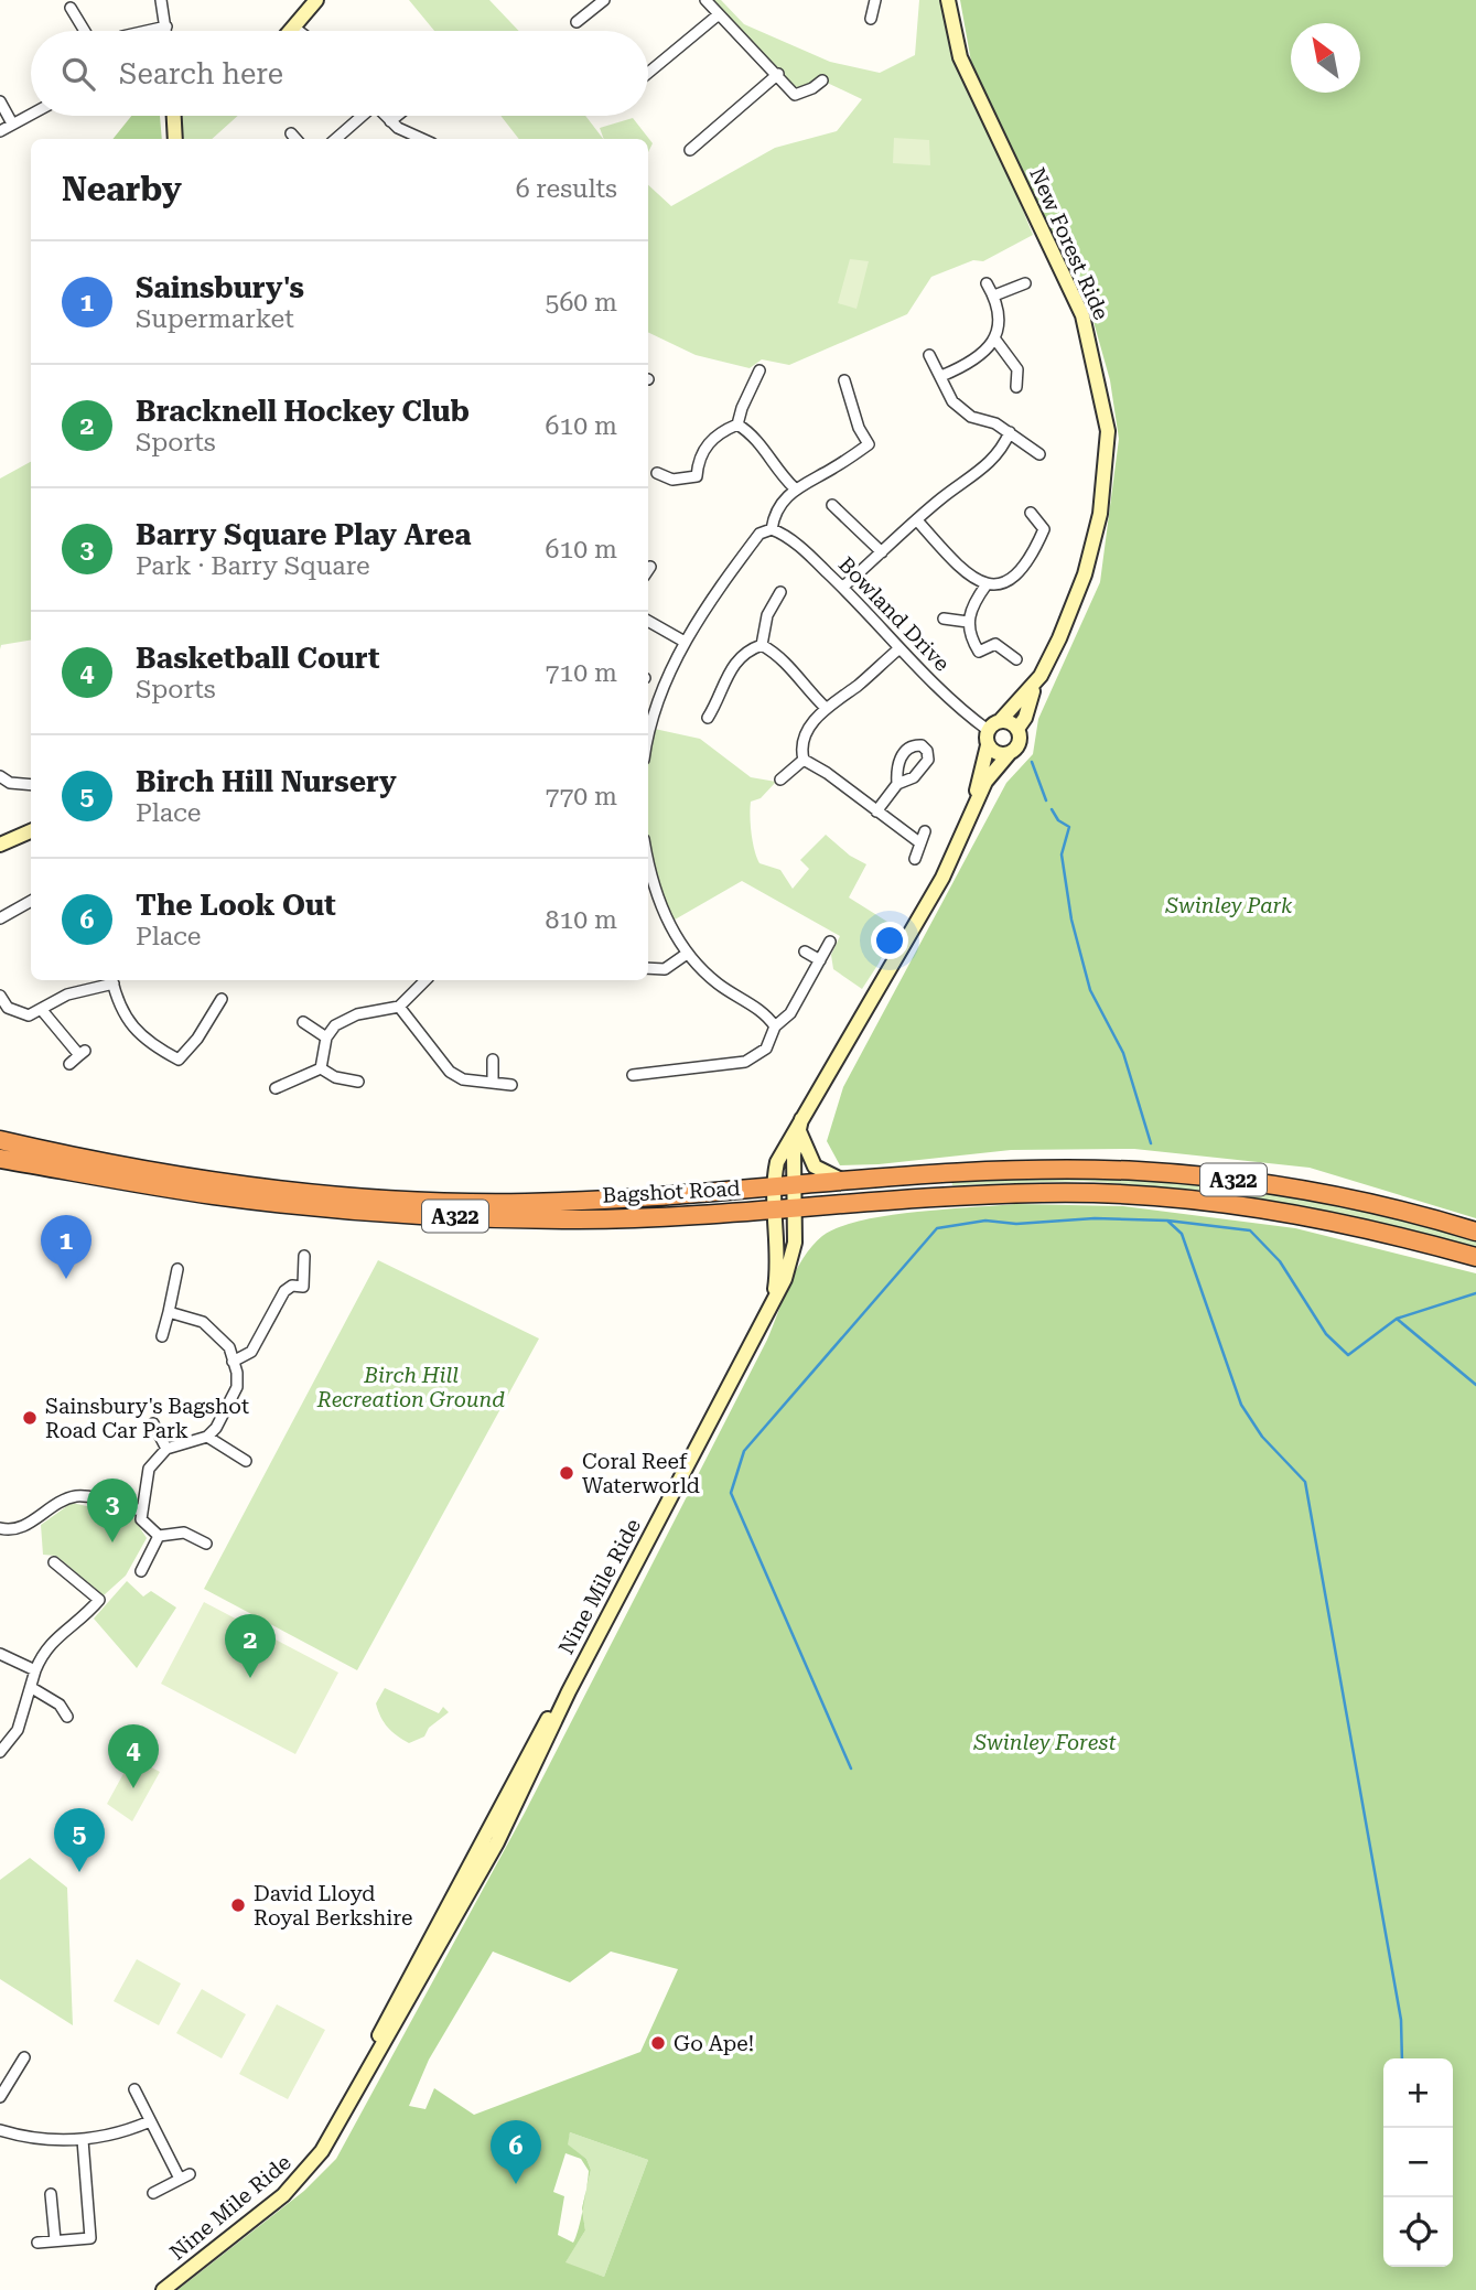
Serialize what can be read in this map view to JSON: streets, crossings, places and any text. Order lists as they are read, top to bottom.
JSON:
{
  "streets": {
    "highway": ["A322", "Bagshot Road"],
    "main road": ["New Forest Ride", "Nine Mile Ride"],
    "street": ["Bowland Drive"]
  },
  "crossings": [
    ["New Forest Ride", "Bowland Drive"],
    ["A322", "Bagshot Road"],
    ["Bagshot Road", "Nine Mile Ride"]
  ],
  "parks": ["Swinley Park", "Birch Hill Recreation Ground", "Swinley Forest"],
  "places": [
    "Sainsbury's Bagshot Road Car Park",
    "Coral Reef Waterworld",
    "David Lloyd Royal Berkshire",
    "Go Ape!"
  ],
  "north": "top left",
  "page": {
    "search": "Search here",
    "heading": ["Nearby", "6 results"],
    "list": [
      {
        "mark": "1",
        "name": "Sainsbury's",
        "note": "Supermarket",
        "value": "560 m"
      },
      {
        "mark": "2",
        "name": "Bracknell Hockey Club",
        "note": "Sports",
        "value": "610 m"
      },
      {
        "mark": "3",
        "name": "Barry Square Play Area",
        "note": "Park · Barry Square",
        "value": "610 m"
      },
      {
        "mark": "4",
        "name": "Basketball Court",
        "note": "Sports",
        "value": "710 m"
      },
      {
        "mark": "5",
        "name": "Birch Hill Nursery",
        "note": "Place",
        "value": "770 m"
      },
      {
        "mark": "6",
        "name": "The Look Out",
        "note": "Place",
        "value": "810 m"
      }
    ],
    "pins": [
      "1",
      "3",
      "2",
      "4",
      "5",
      "6"
    ],
    "map_buttons": ["+", "−"]
  }
}
